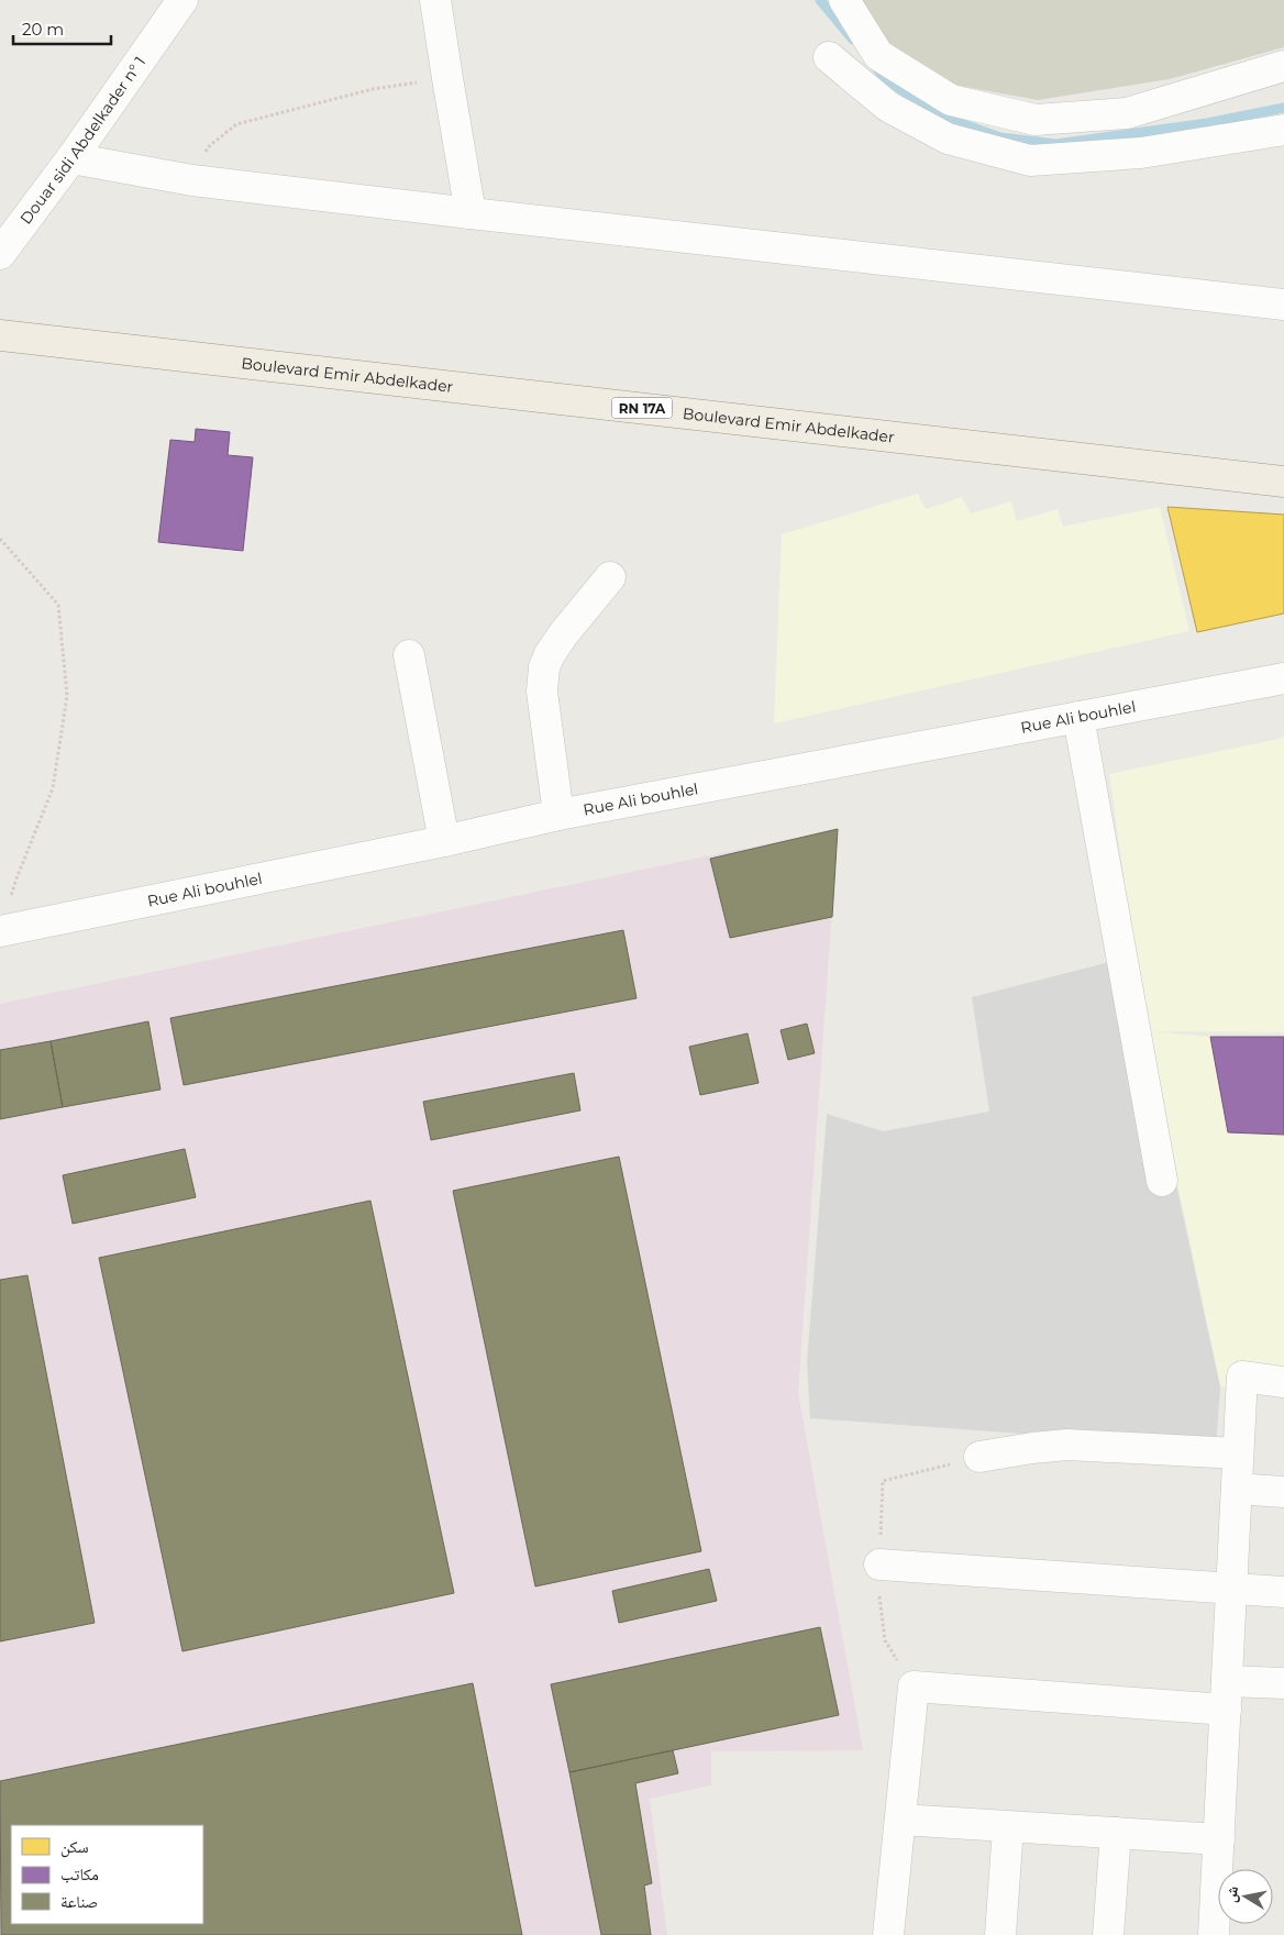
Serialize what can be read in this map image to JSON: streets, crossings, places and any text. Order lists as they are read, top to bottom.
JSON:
{
  "streets": {
    "main road": ["Boulevard Emir Abdelkader", "RN 17A"],
    "street": ["Douar sidi Abdelkader n° 1", "Rue Ali bouhlel"]
  },
  "legend": ["سكن", "مكاتب", "صناعة"],
  "scale_bar": "20 m",
  "north": "left"
}
